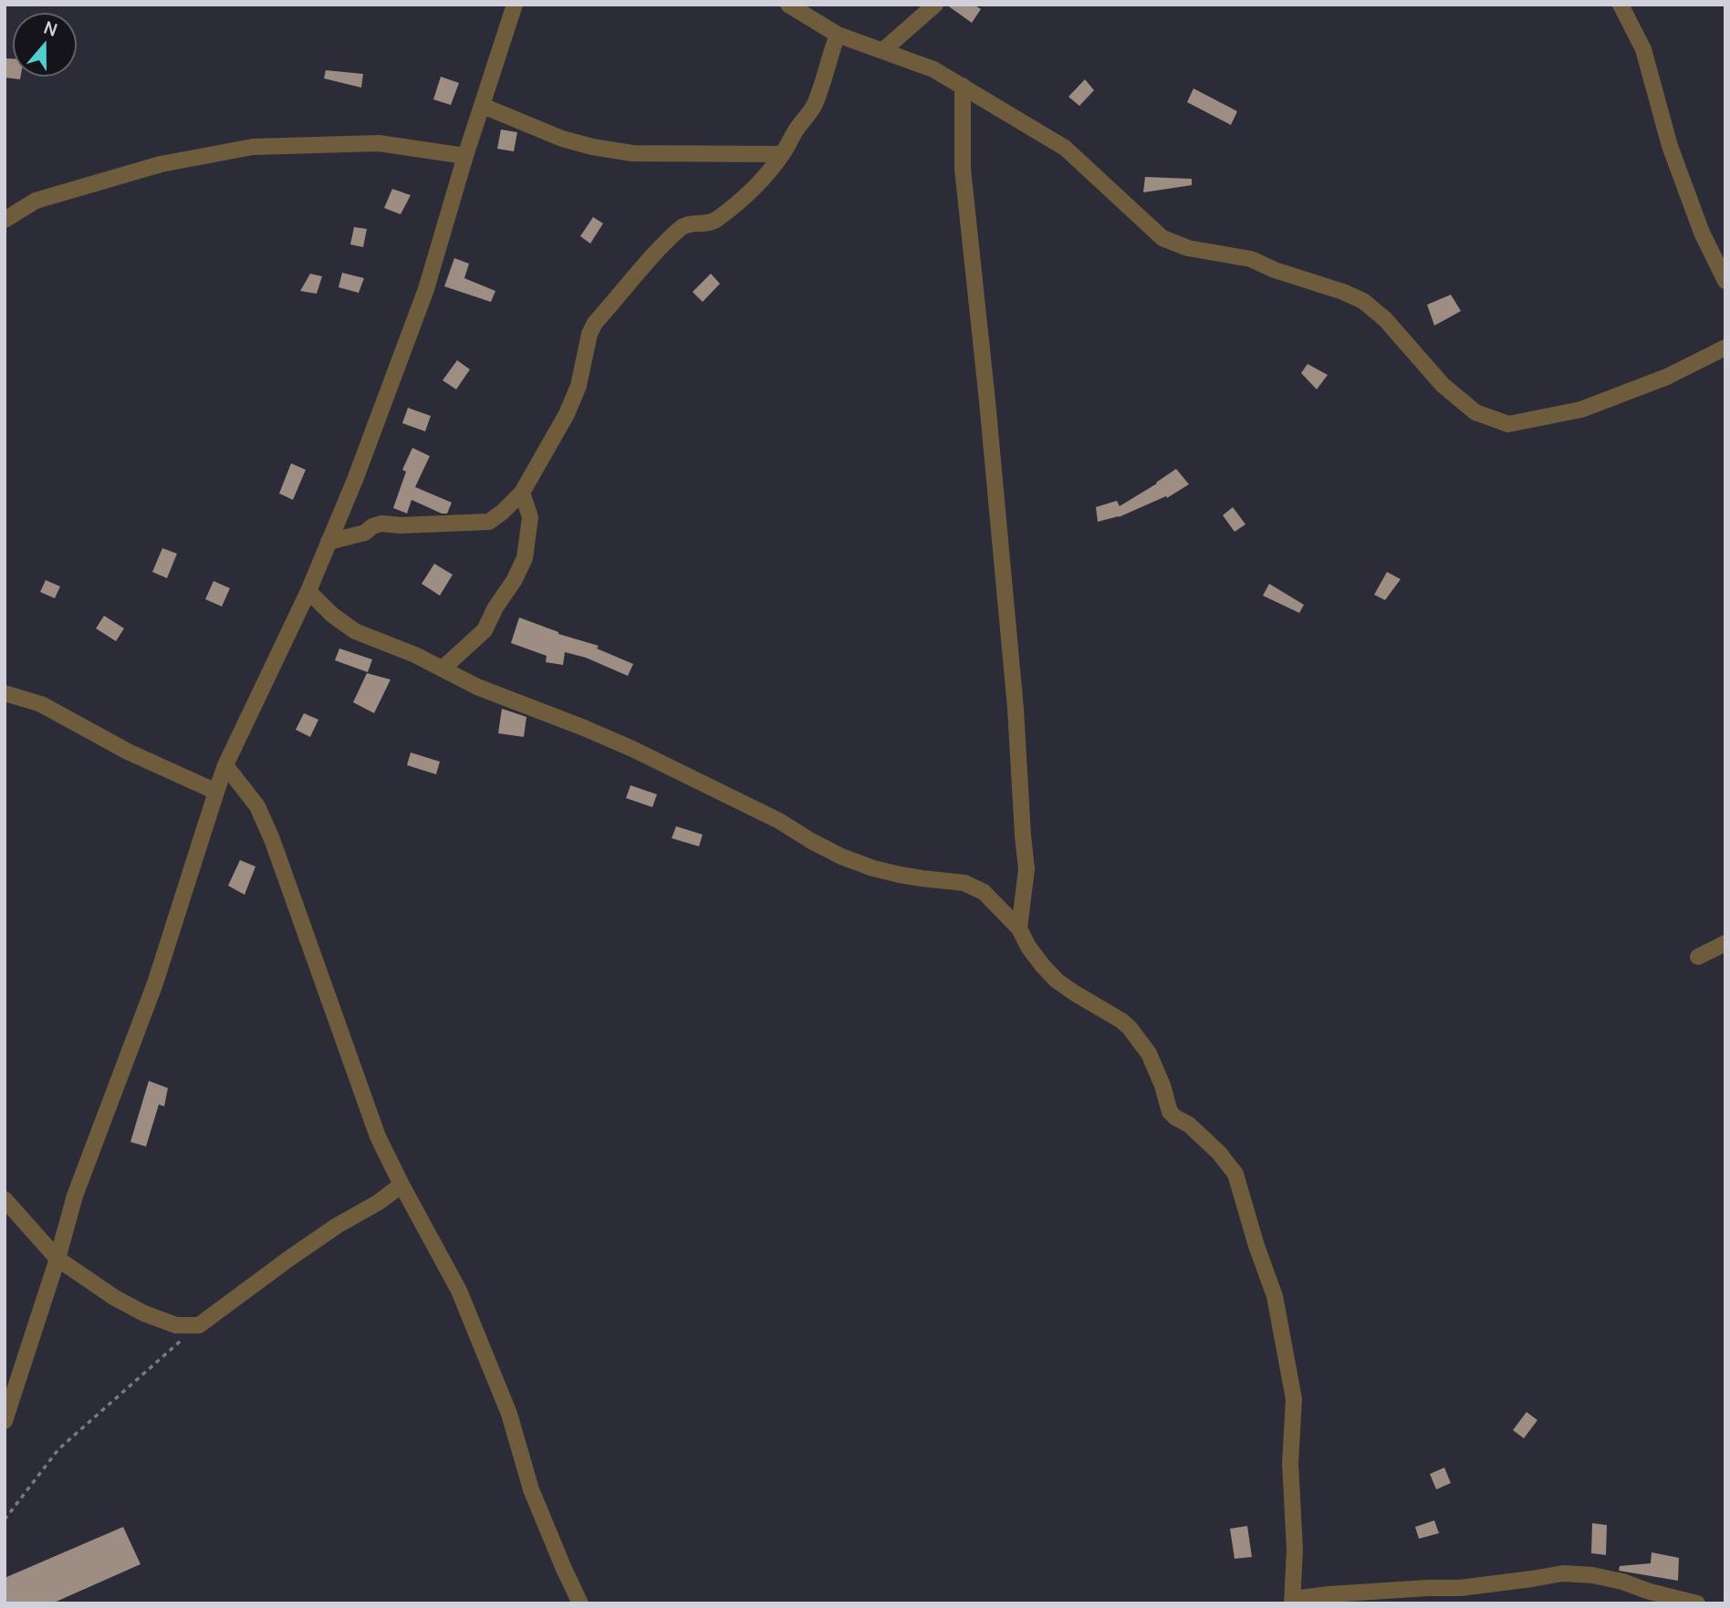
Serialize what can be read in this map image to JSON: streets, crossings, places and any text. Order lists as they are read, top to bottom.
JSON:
{
  "north": "top"
}
